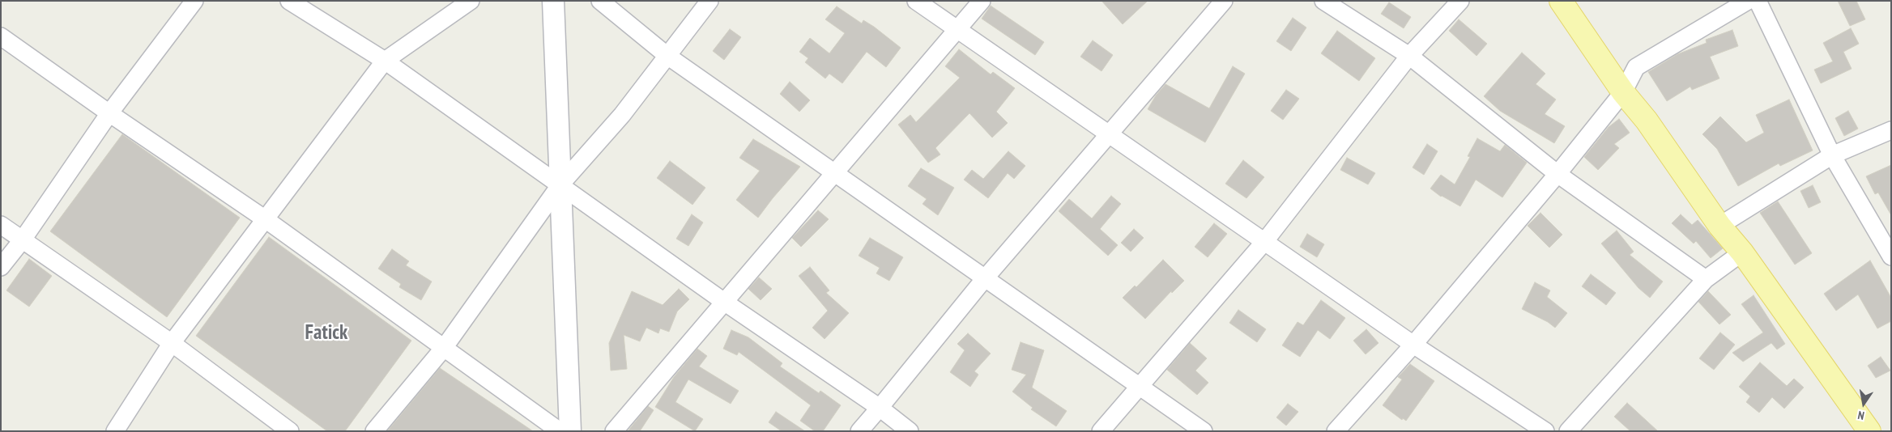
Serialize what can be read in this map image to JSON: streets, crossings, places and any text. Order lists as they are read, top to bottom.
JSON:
{
  "districts": ["Fatick"],
  "north": "bottom"
}
